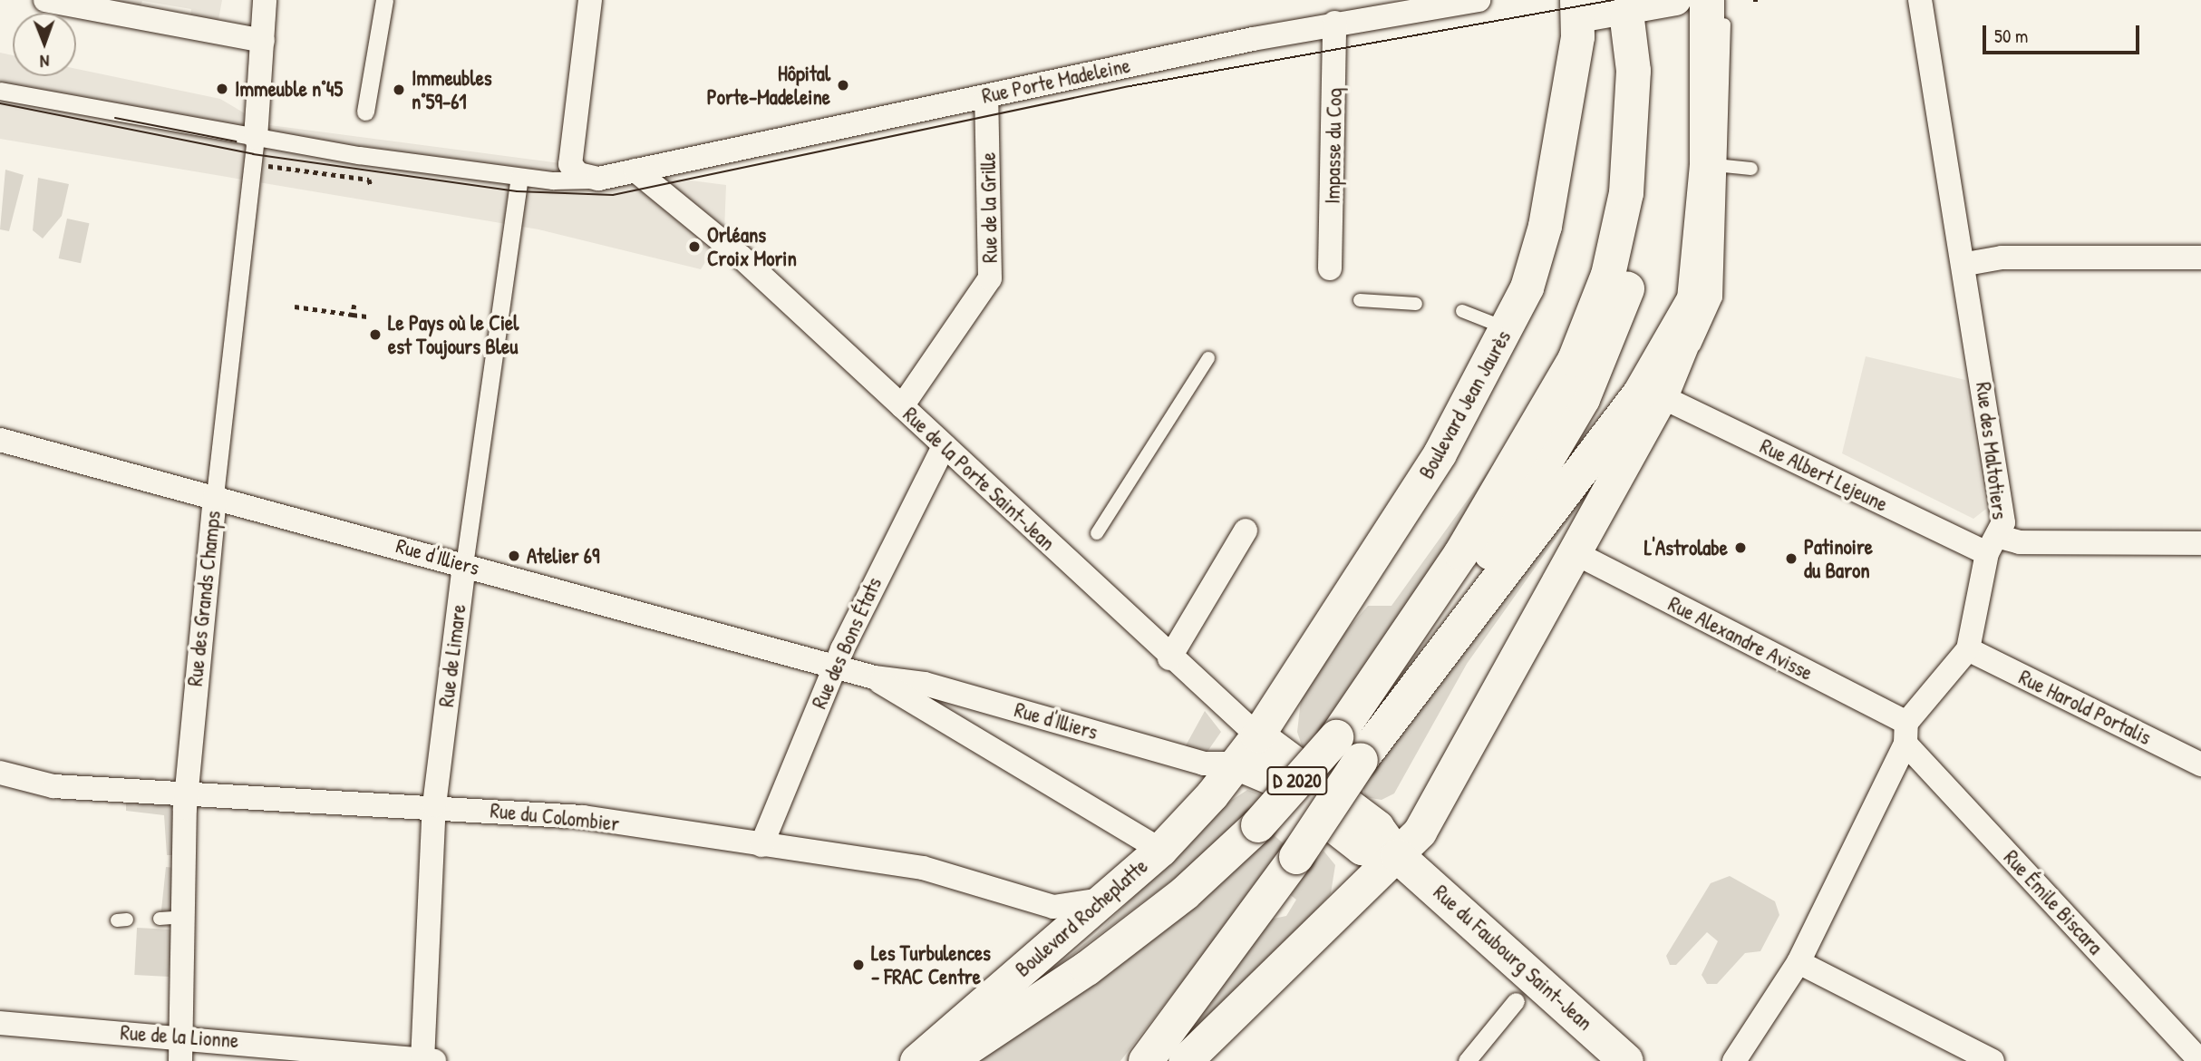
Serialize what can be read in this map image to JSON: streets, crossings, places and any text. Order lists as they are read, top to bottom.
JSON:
{
  "streets": {
    "main road": [
      "Boulevard Jean Jaurès",
      "D 2020",
      "Boulevard Rocheplatte",
      "Rue du Faubourg Saint-Jean"
    ],
    "street": [
      "Rue Porte Madeleine",
      "Impasse du Coq",
      "Rue de la Grille",
      "Rue des Maltotiers",
      "Rue Albert Lejeune",
      "Rue de la Porte Saint-Jean",
      "Rue d'Illiers",
      "Rue des Grands Champs",
      "Rue Alexandre Avisse",
      "Rue des Bons États",
      "Rue de Limare",
      "Rue Harold Portalis",
      "Rue du Colombier",
      "Rue Émile Biscara",
      "Rue de la Lionne"
    ]
  },
  "crossings": [
    ["Rue Porte Madeleine", "Impasse du Coq"],
    ["Rue Porte Madeleine", "Rue de la Grille"],
    ["Rue Porte Madeleine", "Rue de la Porte Saint-Jean"],
    ["Rue de la Grille", "Rue de la Porte Saint-Jean"],
    ["Boulevard Jean Jaurès", "Rue de la Porte Saint-Jean"],
    ["Boulevard Jean Jaurès", "Rue d'Illiers"],
    ["Boulevard Jean Jaurès", "Boulevard Rocheplatte"],
    ["Rue des Maltotiers", "Rue Albert Lejeune"],
    ["Rue des Maltotiers", "Rue Alexandre Avisse"],
    ["Rue des Maltotiers", "Rue Harold Portalis"],
    ["Rue des Maltotiers", "Rue Émile Biscara"],
    ["Rue de la Porte Saint-Jean", "Rue des Bons États"],
    ["Rue d'Illiers", "Rue des Grands Champs"],
    ["Rue d'Illiers", "Rue des Bons États"],
    ["Rue d'Illiers", "Rue de Limare"],
    ["Rue d'Illiers", "Boulevard Rocheplatte"],
    ["Rue des Grands Champs", "Rue du Colombier"],
    ["Rue des Grands Champs", "Rue de la Lionne"],
    ["Rue Alexandre Avisse", "Rue Émile Biscara"],
    ["Rue des Bons États", "Rue du Colombier"],
    ["Rue de Limare", "Rue du Colombier"],
    ["Rue de Limare", "Rue de la Lionne"],
    ["D 2020", "Boulevard Rocheplatte"],
    ["Rue du Colombier", "Boulevard Rocheplatte"]
  ],
  "places": [
    "Hôpital Porte-Madeleine",
    "Immeuble n°45",
    "Immeubles n°59-61",
    "Orléans Croix Morin",
    "Le Pays où le Ciel est Toujours Bleu",
    "L'Astrolabe",
    "Atelier 69",
    "Patinoire du Baron",
    "Les Turbulences - FRAC Centre"
  ],
  "scale_bar": "50 m",
  "north": "bottom"
}
